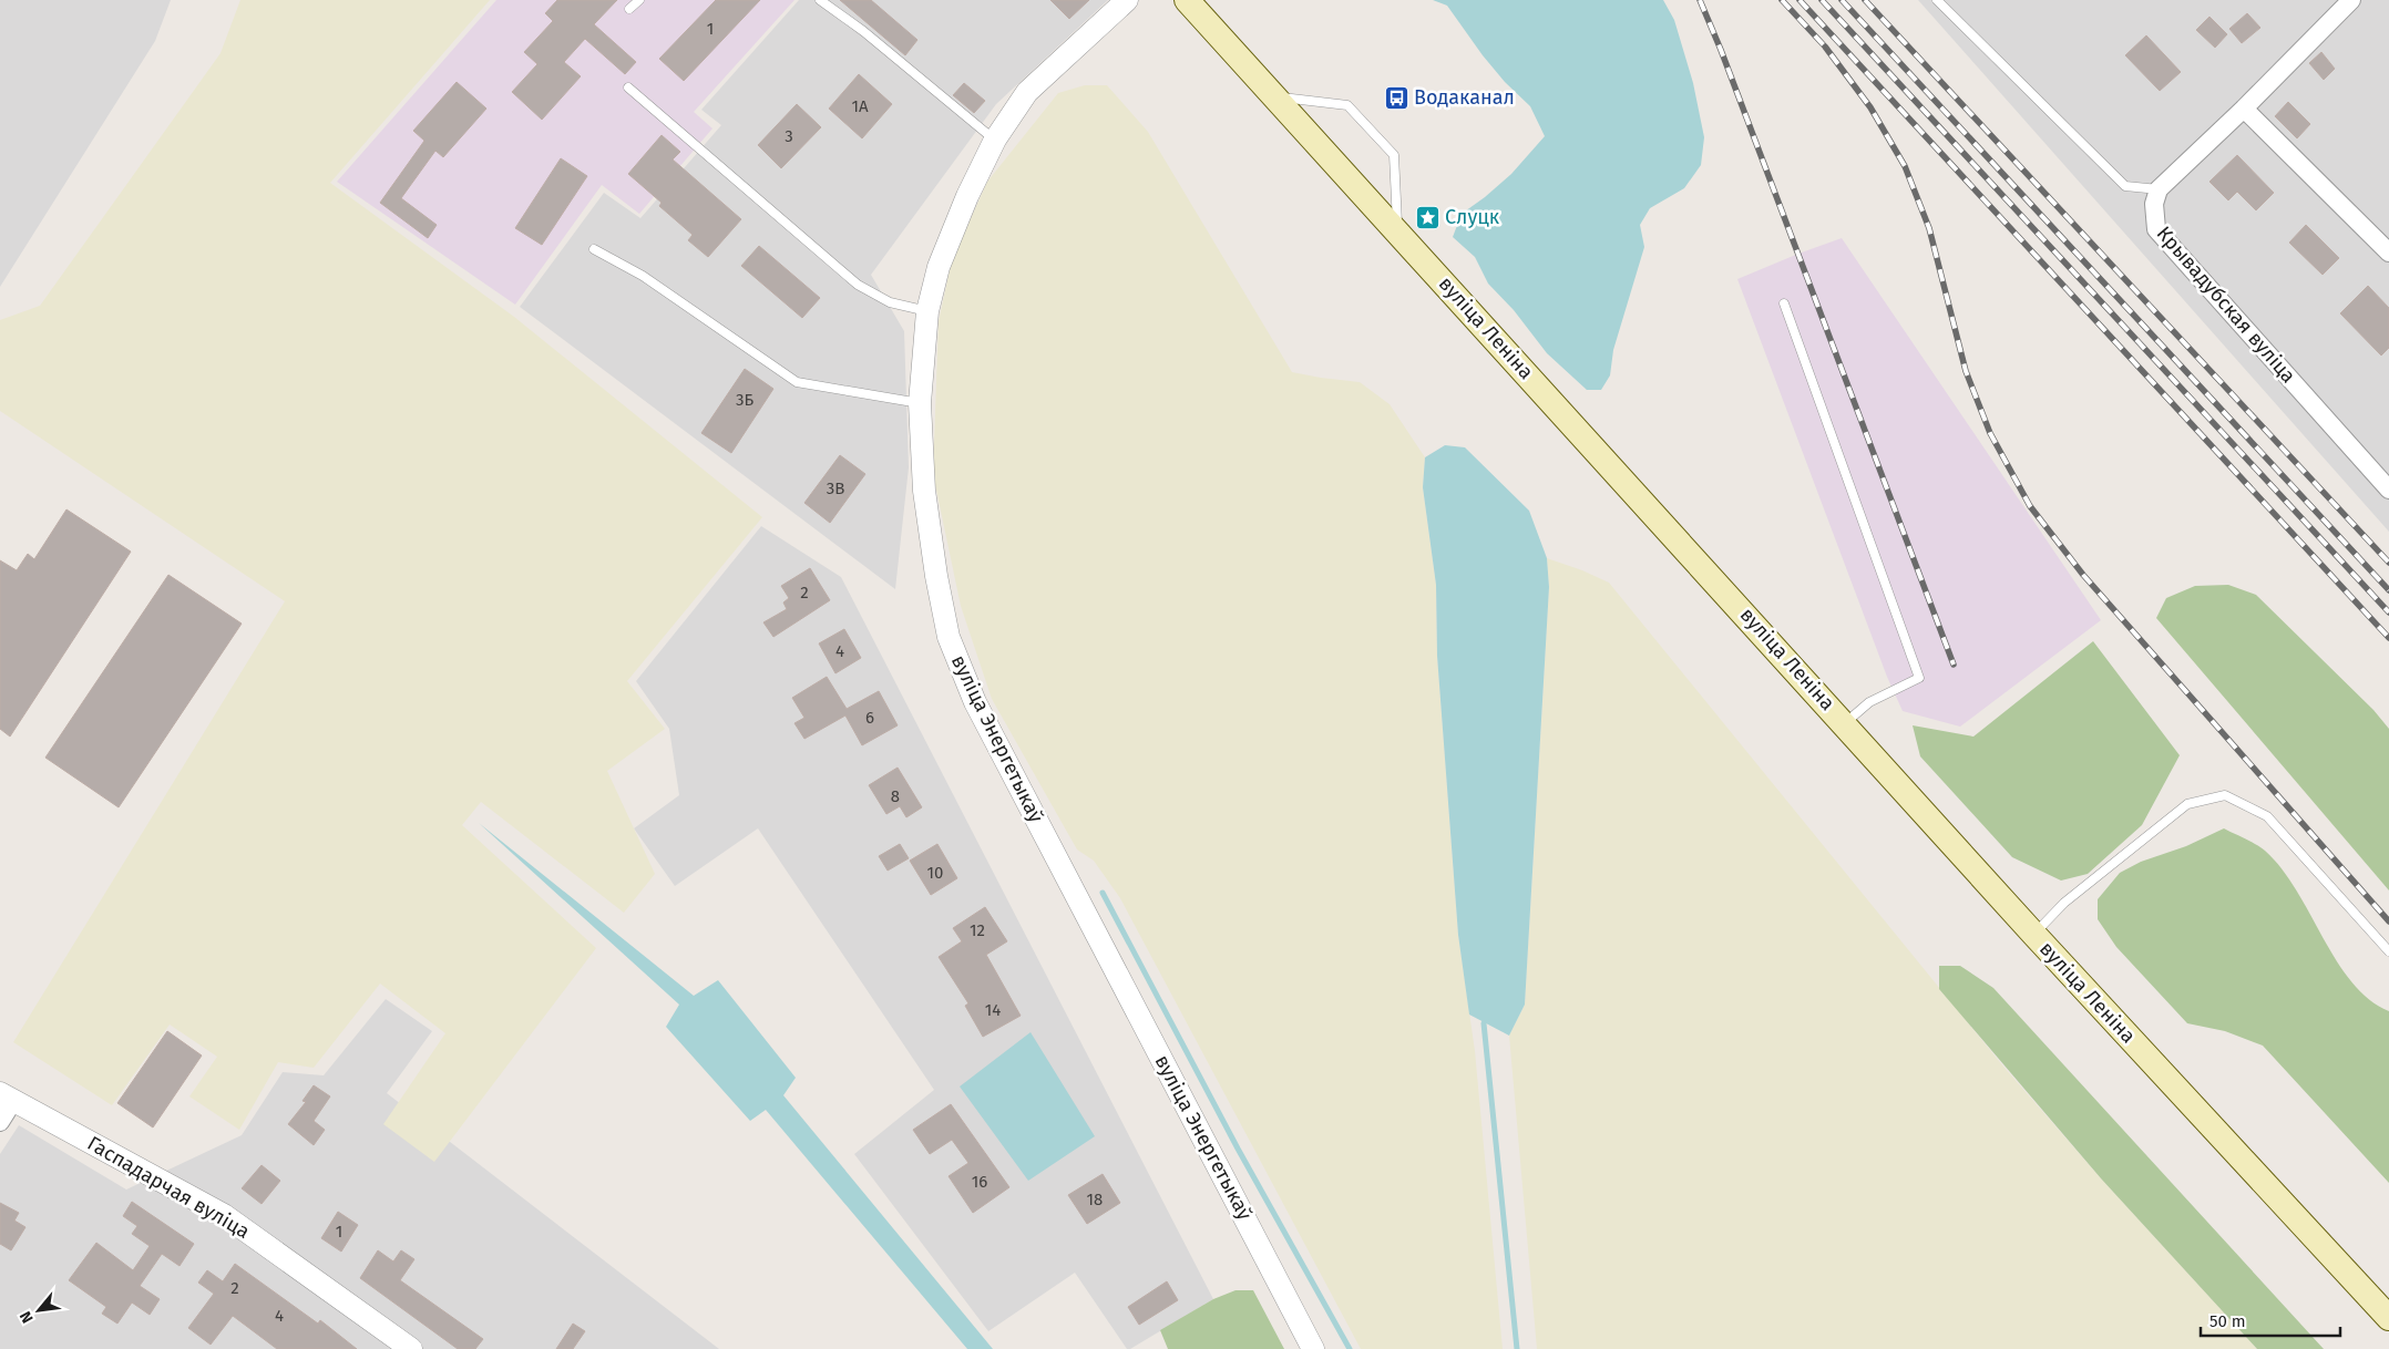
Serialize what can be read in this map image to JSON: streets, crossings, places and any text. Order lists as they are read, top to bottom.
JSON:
{
  "streets": {
    "main road": ["вуліца Леніна"],
    "street": ["Крывадубская вуліца", "вуліца Энергетыкаў", "Гаспадарчая вуліца"]
  },
  "places": {
    "bus stop": ["Водаканал"],
    "place": ["Слуцк"]
  },
  "house_numbers": [
    "1",
    "1А",
    "3",
    "3Б",
    "3В",
    "2",
    "4",
    "6",
    "8",
    "10",
    "12",
    "14",
    "16",
    "18",
    "1",
    "2",
    "4"
  ],
  "scale_bar": "50 m",
  "north": "bottom left"
}
